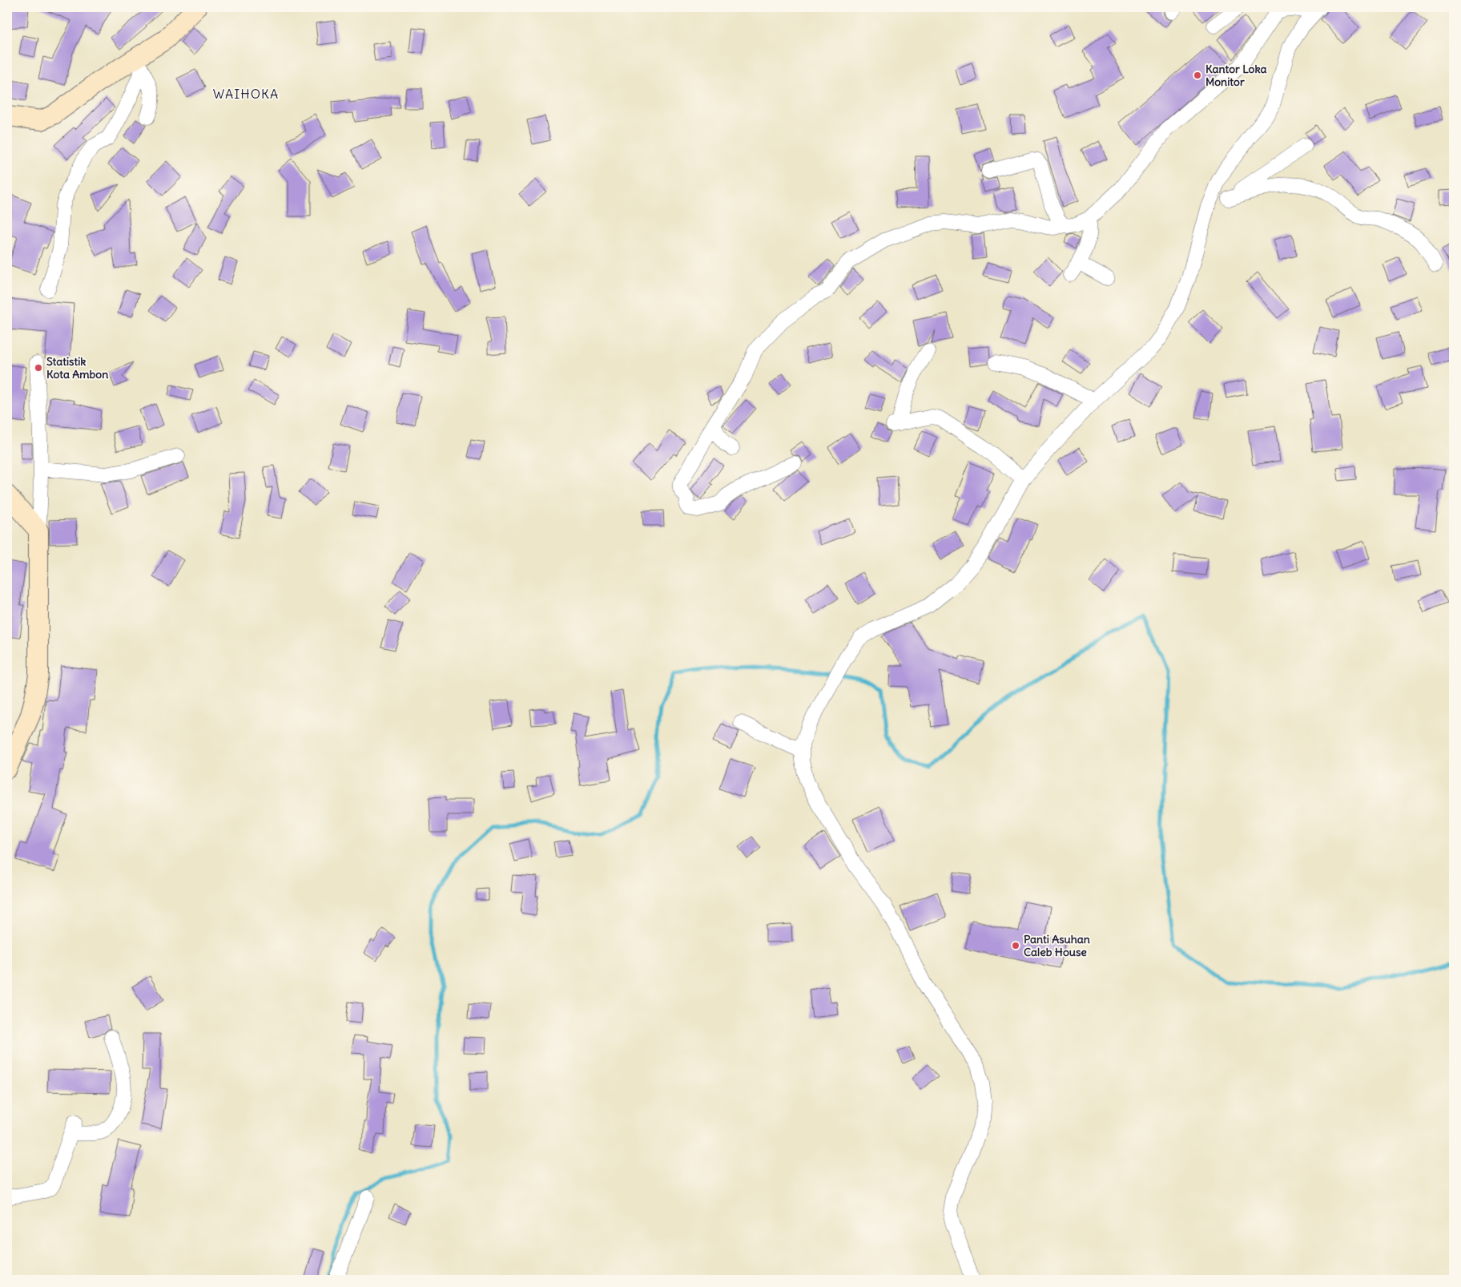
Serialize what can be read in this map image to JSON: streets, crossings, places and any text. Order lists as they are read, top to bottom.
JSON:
{
  "districts": ["WAIHOKA"],
  "places": ["Kantor Loka Monitor", "Statistik Kota Ambon", "Panti Asuhan Caleb House"]
}
